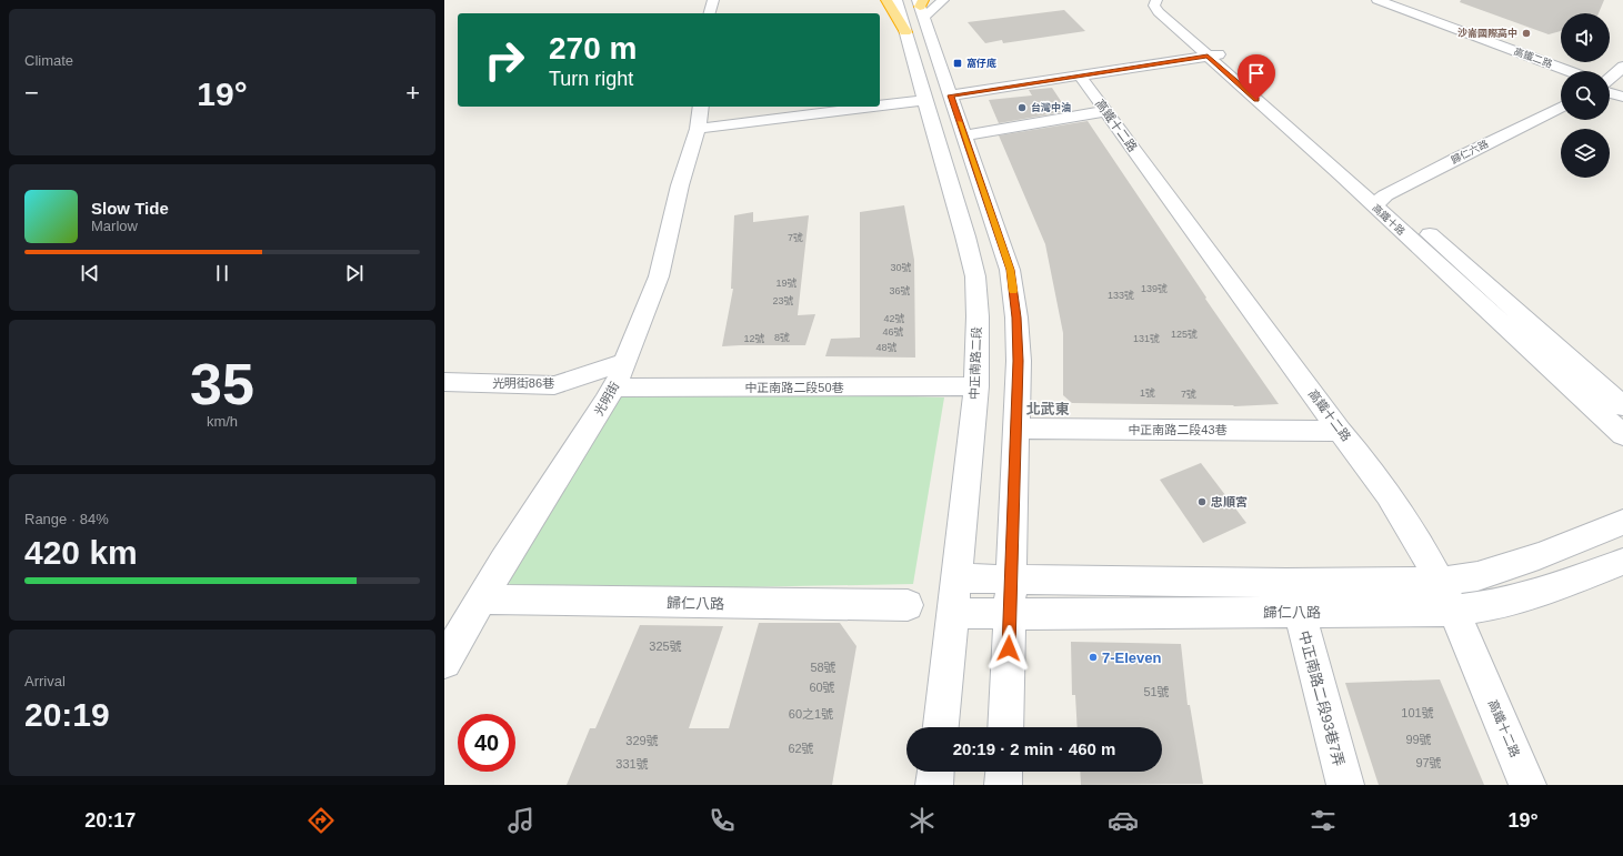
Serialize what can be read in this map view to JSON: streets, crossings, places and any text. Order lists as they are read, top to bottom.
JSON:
{
  "streets": {
    "street": [
      "高鐵二路",
      "高鐵十二路",
      "歸仁六路",
      "高鐵十路",
      "中正南路二段",
      "光明街86巷",
      "中正南路二段50巷",
      "光明街",
      "中正南路二段43巷",
      "歸仁八路",
      "中正南路二段93巷7弄"
    ]
  },
  "crossings": [
    ["高鐵十二路", "中正南路二段43巷"],
    ["高鐵十二路", "歸仁八路"],
    ["歸仁六路", "高鐵十路"],
    ["中正南路二段", "中正南路二段50巷"],
    ["中正南路二段", "歸仁八路"],
    ["光明街86巷", "光明街"],
    ["中正南路二段50巷", "光明街"],
    ["光明街", "歸仁八路"],
    ["歸仁八路", "中正南路二段93巷7弄"]
  ],
  "districts": ["北武東"],
  "places": {
    "other": [
      "沙崙國際高中",
      "台灣中油",
      "忠順宮",
      "7-Eleven"
    ],
    "transit": ["窩仔底"]
  },
  "house_numbers": [
    "7號",
    "30號",
    "19號",
    "139號",
    "36號",
    "133號",
    "23號",
    "42號",
    "46號",
    "125號",
    "8號",
    "12號",
    "131號",
    "48號",
    "1號",
    "7號",
    "325號",
    "58號",
    "60號",
    "51號",
    "101號",
    "60之1號",
    "99號",
    "329號",
    "62號",
    "97號",
    "331號"
  ],
  "page": {
    "tile": [
      "Climate",
      ["35", "km/h"],
      ["Range · 84%", "420 km"],
      ["Arrival", "20:19"]
    ],
    "turn": ["270 m", "Turn right"],
    "heat": ["−", "19°", "+"],
    "song": ["Slow Tide", "Marlow"],
    "limit": "40",
    "trip": "20:19 · 2 min · 460 m",
    "tabs": ["20:17", "19°"]
  }
}
